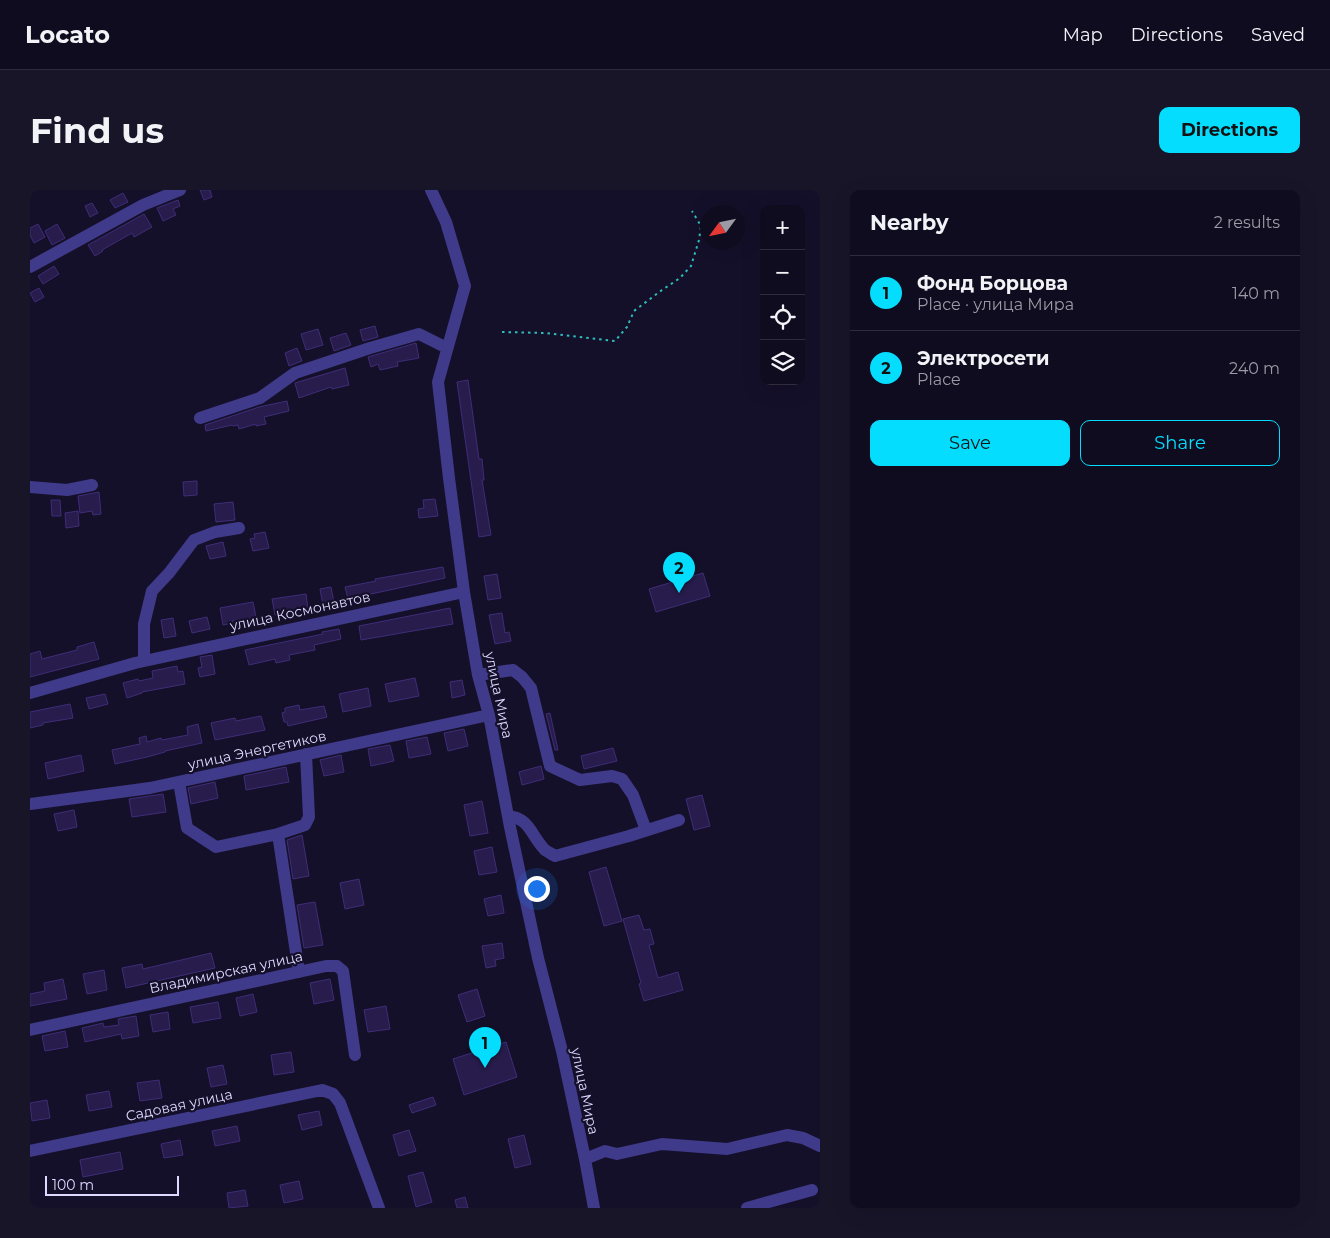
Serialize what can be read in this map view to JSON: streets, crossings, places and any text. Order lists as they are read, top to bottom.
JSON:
{
  "streets": {
    "street": [
      "улица Космонавтов",
      "улица Мира",
      "улица Энергетиков",
      "Владимирская улица",
      "Садовая улица"
    ]
  },
  "crossings": [
    ["улица Космонавтов", "улица Мира"],
    ["улица Мира", "улица Энергетиков"]
  ],
  "scale_bar": "100 m",
  "north": "bottom left",
  "page": {
    "header": "Locato",
    "nav": ["Map", "Directions", "Saved"],
    "buttons": [
      "Directions",
      ["Save", "Share"]
    ],
    "title": "Find us",
    "heading": ["Nearby", "2 results"],
    "map_buttons": ["+", "−"],
    "list": [
      {
        "mark": "1",
        "name": "Фонд Борцова",
        "note": "Place · улица Мира",
        "value": "140 m"
      },
      {
        "mark": "2",
        "name": "Электросети",
        "note": "Place",
        "value": "240 m"
      }
    ],
    "pins": ["2", "1"],
    "scale": "100 m"
  }
}
